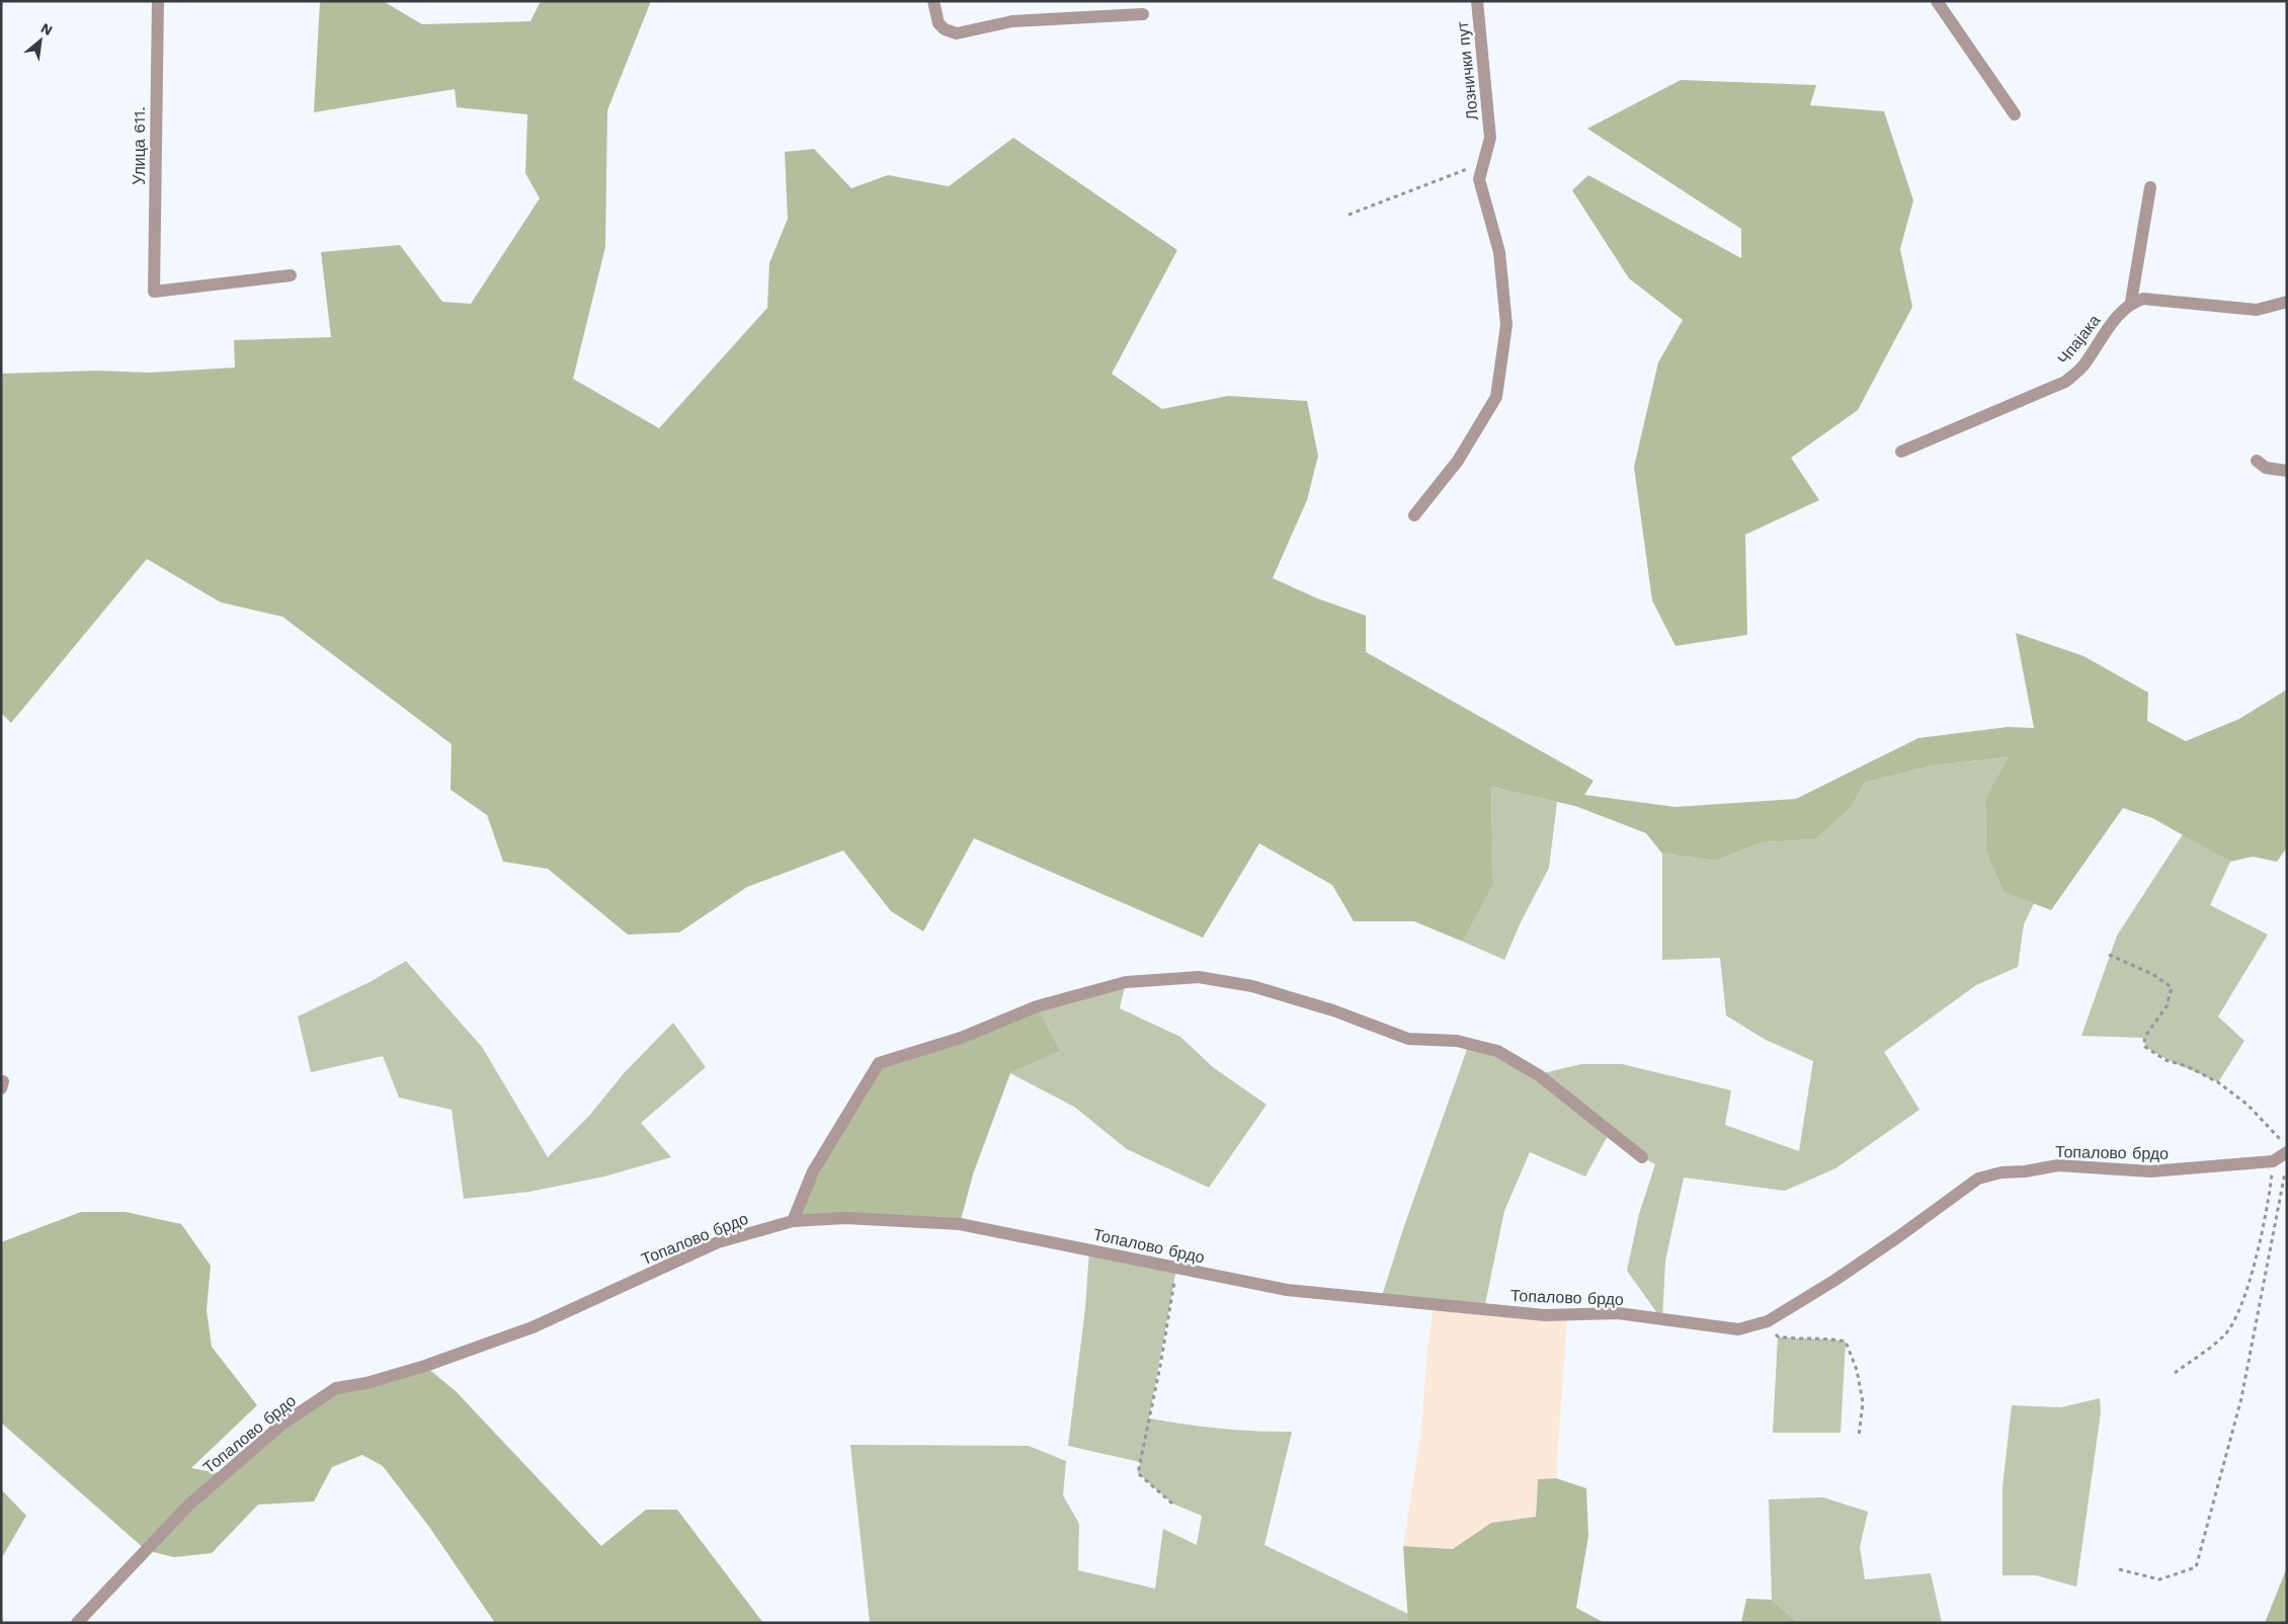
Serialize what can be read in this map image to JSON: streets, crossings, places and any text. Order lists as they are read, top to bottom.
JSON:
{
  "streets": {
    "street": [
      "Лознички пут",
      "Улица 611.",
      "Чпајака",
      "Топалово брдо"
    ]
  },
  "north": "top right"
}
